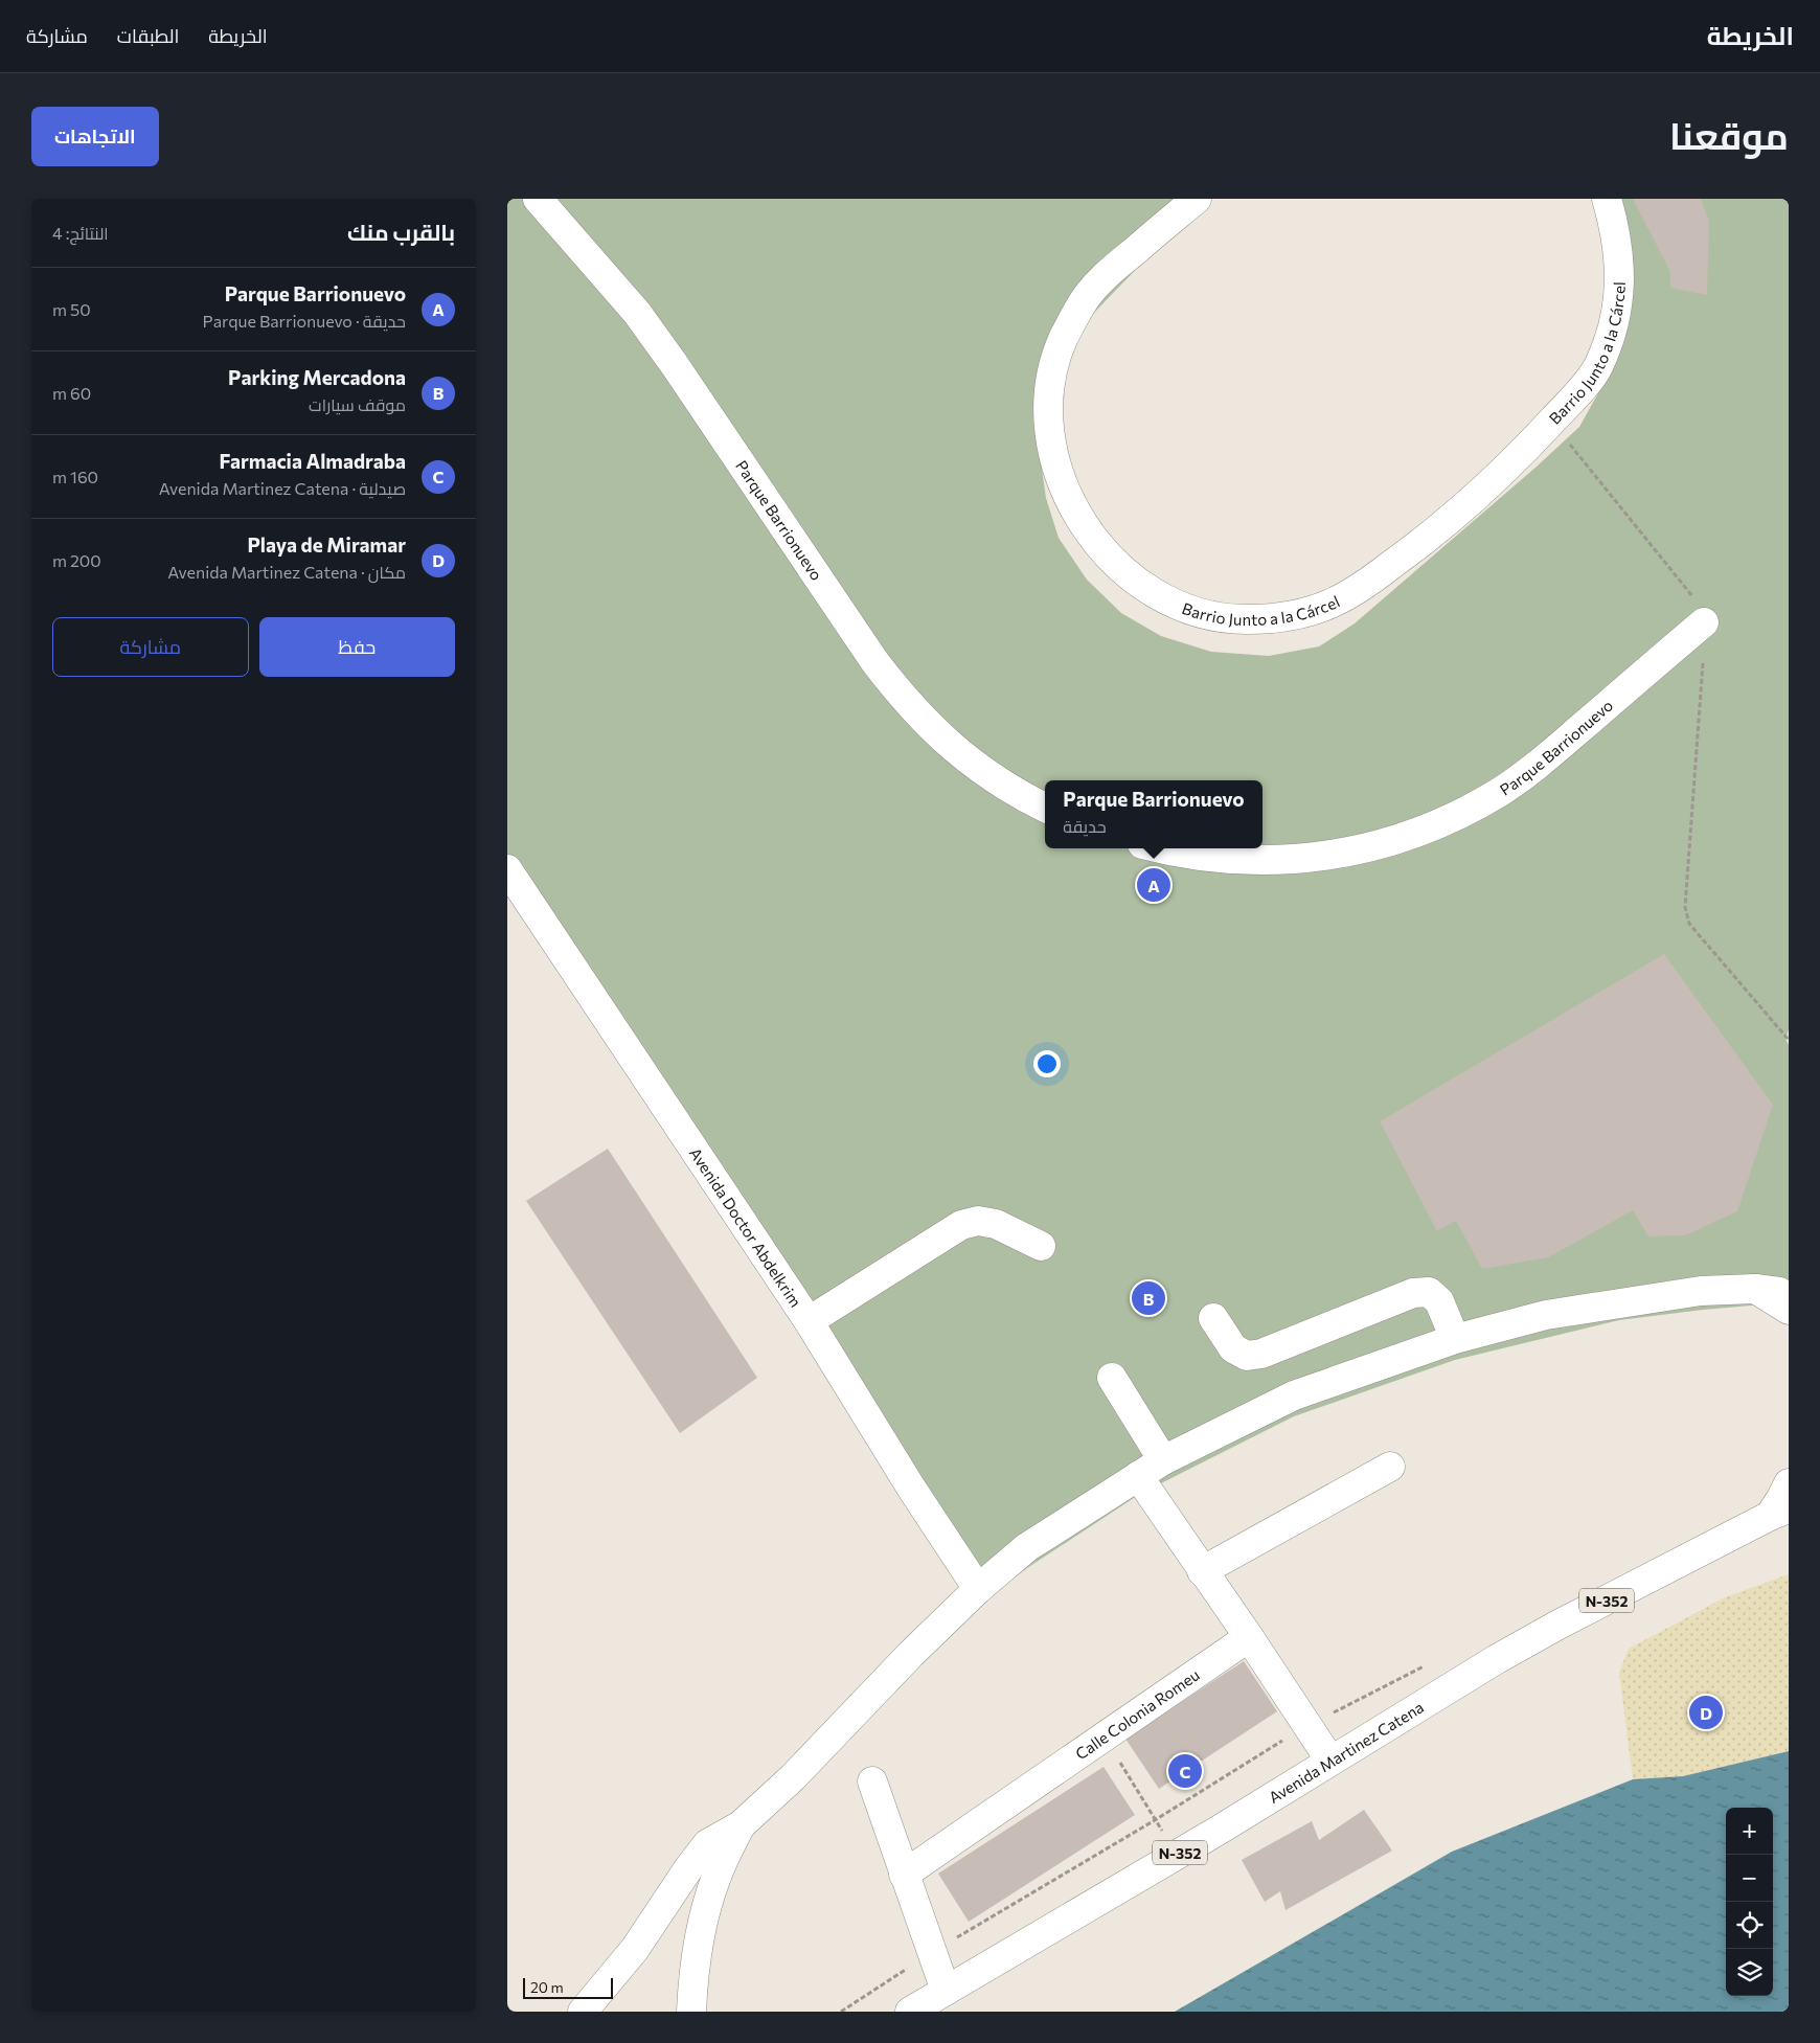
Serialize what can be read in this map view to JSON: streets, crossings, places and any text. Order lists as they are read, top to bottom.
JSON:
{
  "streets": {
    "main road": [
      "Barrio Junto a la Cárcel",
      "Parque Barrionuevo",
      "Avenida Doctor Abdelkrim",
      "N-352",
      "Calle Colonia Romeu",
      "Avenida Martinez Catena"
    ]
  },
  "scale_bar": "20 m",
  "page": {
    "header": "الخريطة",
    "nav": ["الخريطة", "الطبقات", "مشاركة"],
    "title": "موقعنا",
    "buttons": [
      "الاتجاهات",
      ["حفظ", "مشاركة"]
    ],
    "heading": ["بالقرب منك", "النتائج: 4"],
    "list": [
      {
        "mark": "A",
        "name": "Parque Barrionuevo",
        "note": "حديقة · Parque Barrionuevo",
        "value": "50 m"
      },
      {
        "mark": "B",
        "name": "Parking Mercadona",
        "note": "موقف سيارات",
        "value": "60 m"
      },
      {
        "mark": "C",
        "name": "Farmacia Almadraba",
        "note": "صيدلية · Avenida Martinez Catena",
        "value": "160 m"
      },
      {
        "mark": "D",
        "name": "Playa de Miramar",
        "note": "مكان · Avenida Martinez Catena",
        "value": "200 m"
      }
    ],
    "popup": ["Parque Barrionuevo", "حديقة"],
    "pins": [
      "A",
      "B",
      "D",
      "C"
    ],
    "map_buttons": ["+", "−"],
    "scale": "20 m"
  }
}
